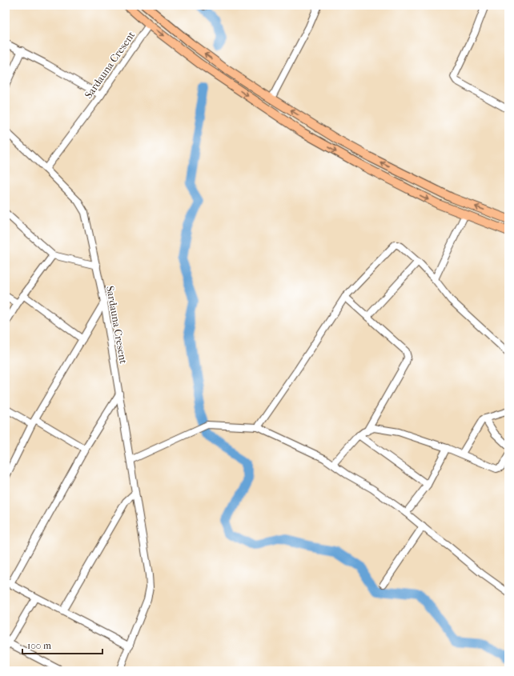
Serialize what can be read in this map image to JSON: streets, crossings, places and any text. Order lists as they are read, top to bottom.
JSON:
{
  "streets": {
    "street": ["Sardauna Cresent"]
  },
  "scale_bar": "100 m"
}
